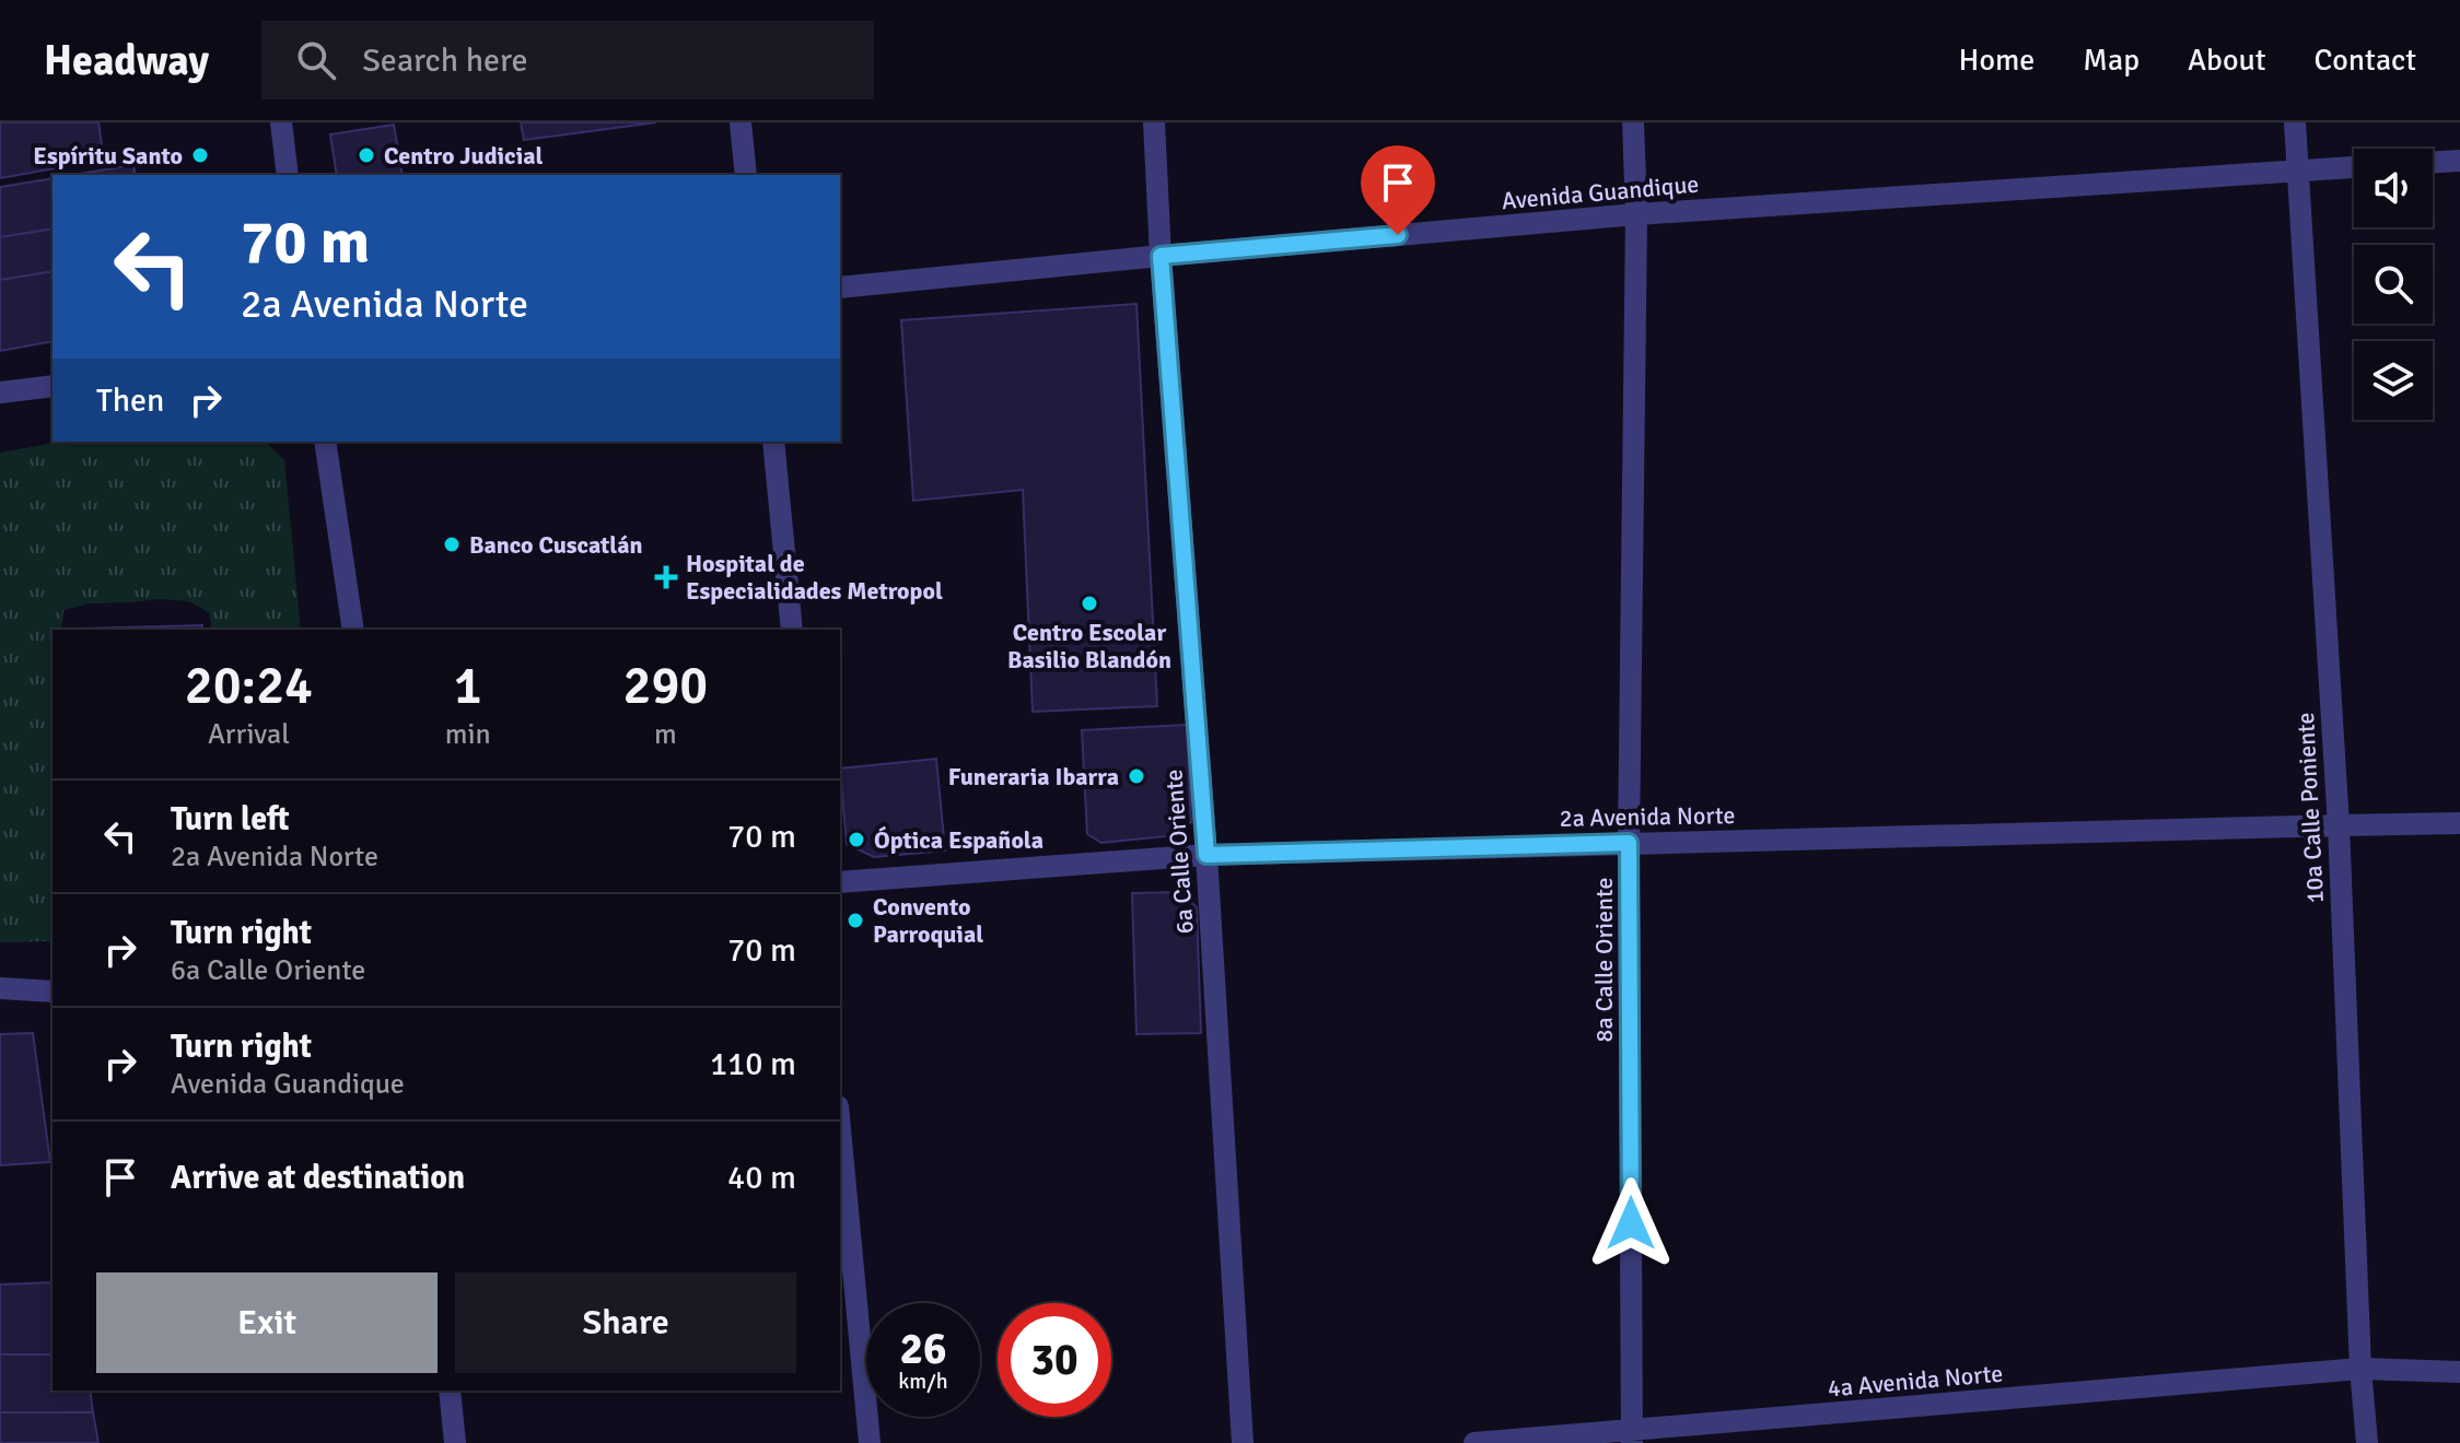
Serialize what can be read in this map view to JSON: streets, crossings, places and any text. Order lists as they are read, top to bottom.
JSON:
{
  "streets": {
    "street": [
      "Avenida Guandique",
      "10a Calle Poniente",
      "2a Avenida Norte",
      "6a Calle Oriente",
      "8a Calle Oriente",
      "4a Avenida Norte"
    ]
  },
  "crossings": [
    ["Avenida Guandique", "10a Calle Poniente"],
    ["Avenida Guandique", "6a Calle Oriente"],
    ["Avenida Guandique", "8a Calle Oriente"],
    ["10a Calle Poniente", "2a Avenida Norte"],
    ["10a Calle Poniente", "4a Avenida Norte"],
    ["2a Avenida Norte", "6a Calle Oriente"],
    ["2a Avenida Norte", "8a Calle Oriente"],
    ["8a Calle Oriente", "4a Avenida Norte"]
  ],
  "places": {
    "other": [
      "Espíritu Santo",
      "Centro Judicial",
      "Banco Cuscatlán",
      "Centro Escolar Basilio Blandón",
      "Funeraria Ibarra",
      "Óptica Española",
      "Convento Parroquial"
    ],
    "health": ["Hospital de Especialidades Metropol"]
  },
  "page": {
    "header": "Headway",
    "search": "Search here",
    "nav": [
      "Home",
      "Map",
      "About",
      "Contact"
    ],
    "turn": ["70 m", "2a Avenida Norte"],
    "then": "Then",
    "eta": [
      "20:24",
      "Arrival",
      "1",
      "min",
      "290",
      "m"
    ],
    "list": [
      {
        "name": "Turn left",
        "note": "2a Avenida Norte",
        "value": "70 m"
      },
      {
        "name": "Turn right",
        "note": "6a Calle Oriente",
        "value": "70 m"
      },
      {
        "name": "Turn right",
        "note": "Avenida Guandique",
        "value": "110 m"
      },
      {
        "name": "Arrive at destination",
        "value": "40 m"
      }
    ],
    "buttons": ["Exit", "Share"],
    "speed": "26 km/h",
    "limit": "30"
  }
}
